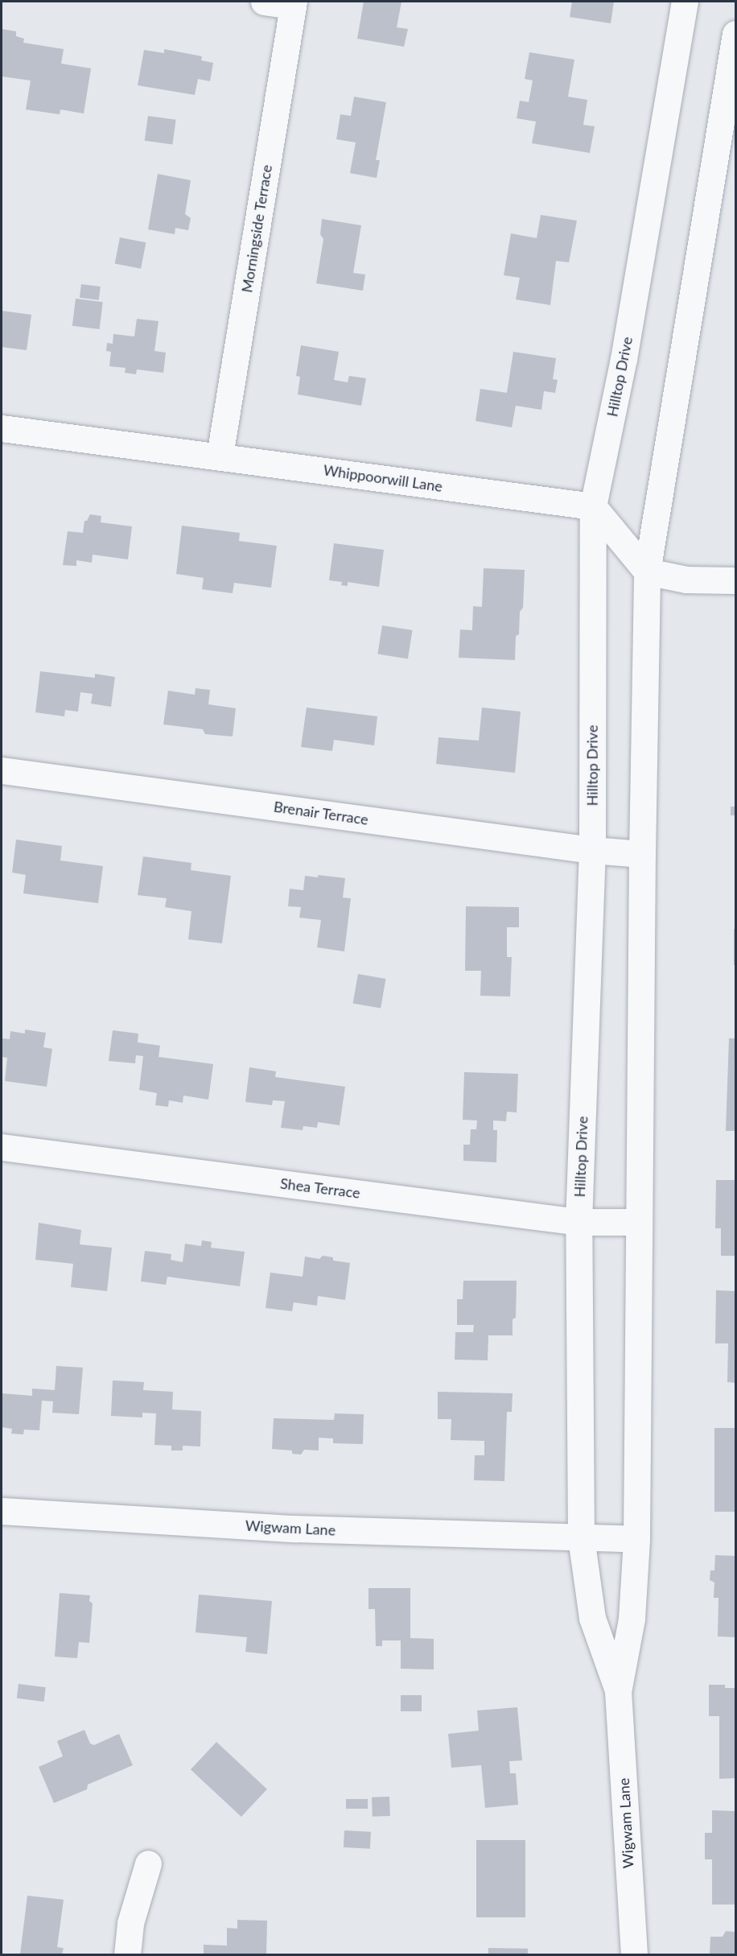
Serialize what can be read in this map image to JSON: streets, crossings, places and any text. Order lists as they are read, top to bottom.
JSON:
{
  "streets": {
    "street": [
      "Morningside Terrace",
      "Hilltop Drive",
      "Whippoorwill Lane",
      "Brenair Terrace",
      "Shea Terrace",
      "Wigwam Lane"
    ]
  },
  "crossings": [
    ["Morningside Terrace", "Whippoorwill Lane"],
    ["Hilltop Drive", "Whippoorwill Lane"],
    ["Hilltop Drive", "Brenair Terrace"],
    ["Hilltop Drive", "Shea Terrace"],
    ["Hilltop Drive", "Wigwam Lane"]
  ]
}
